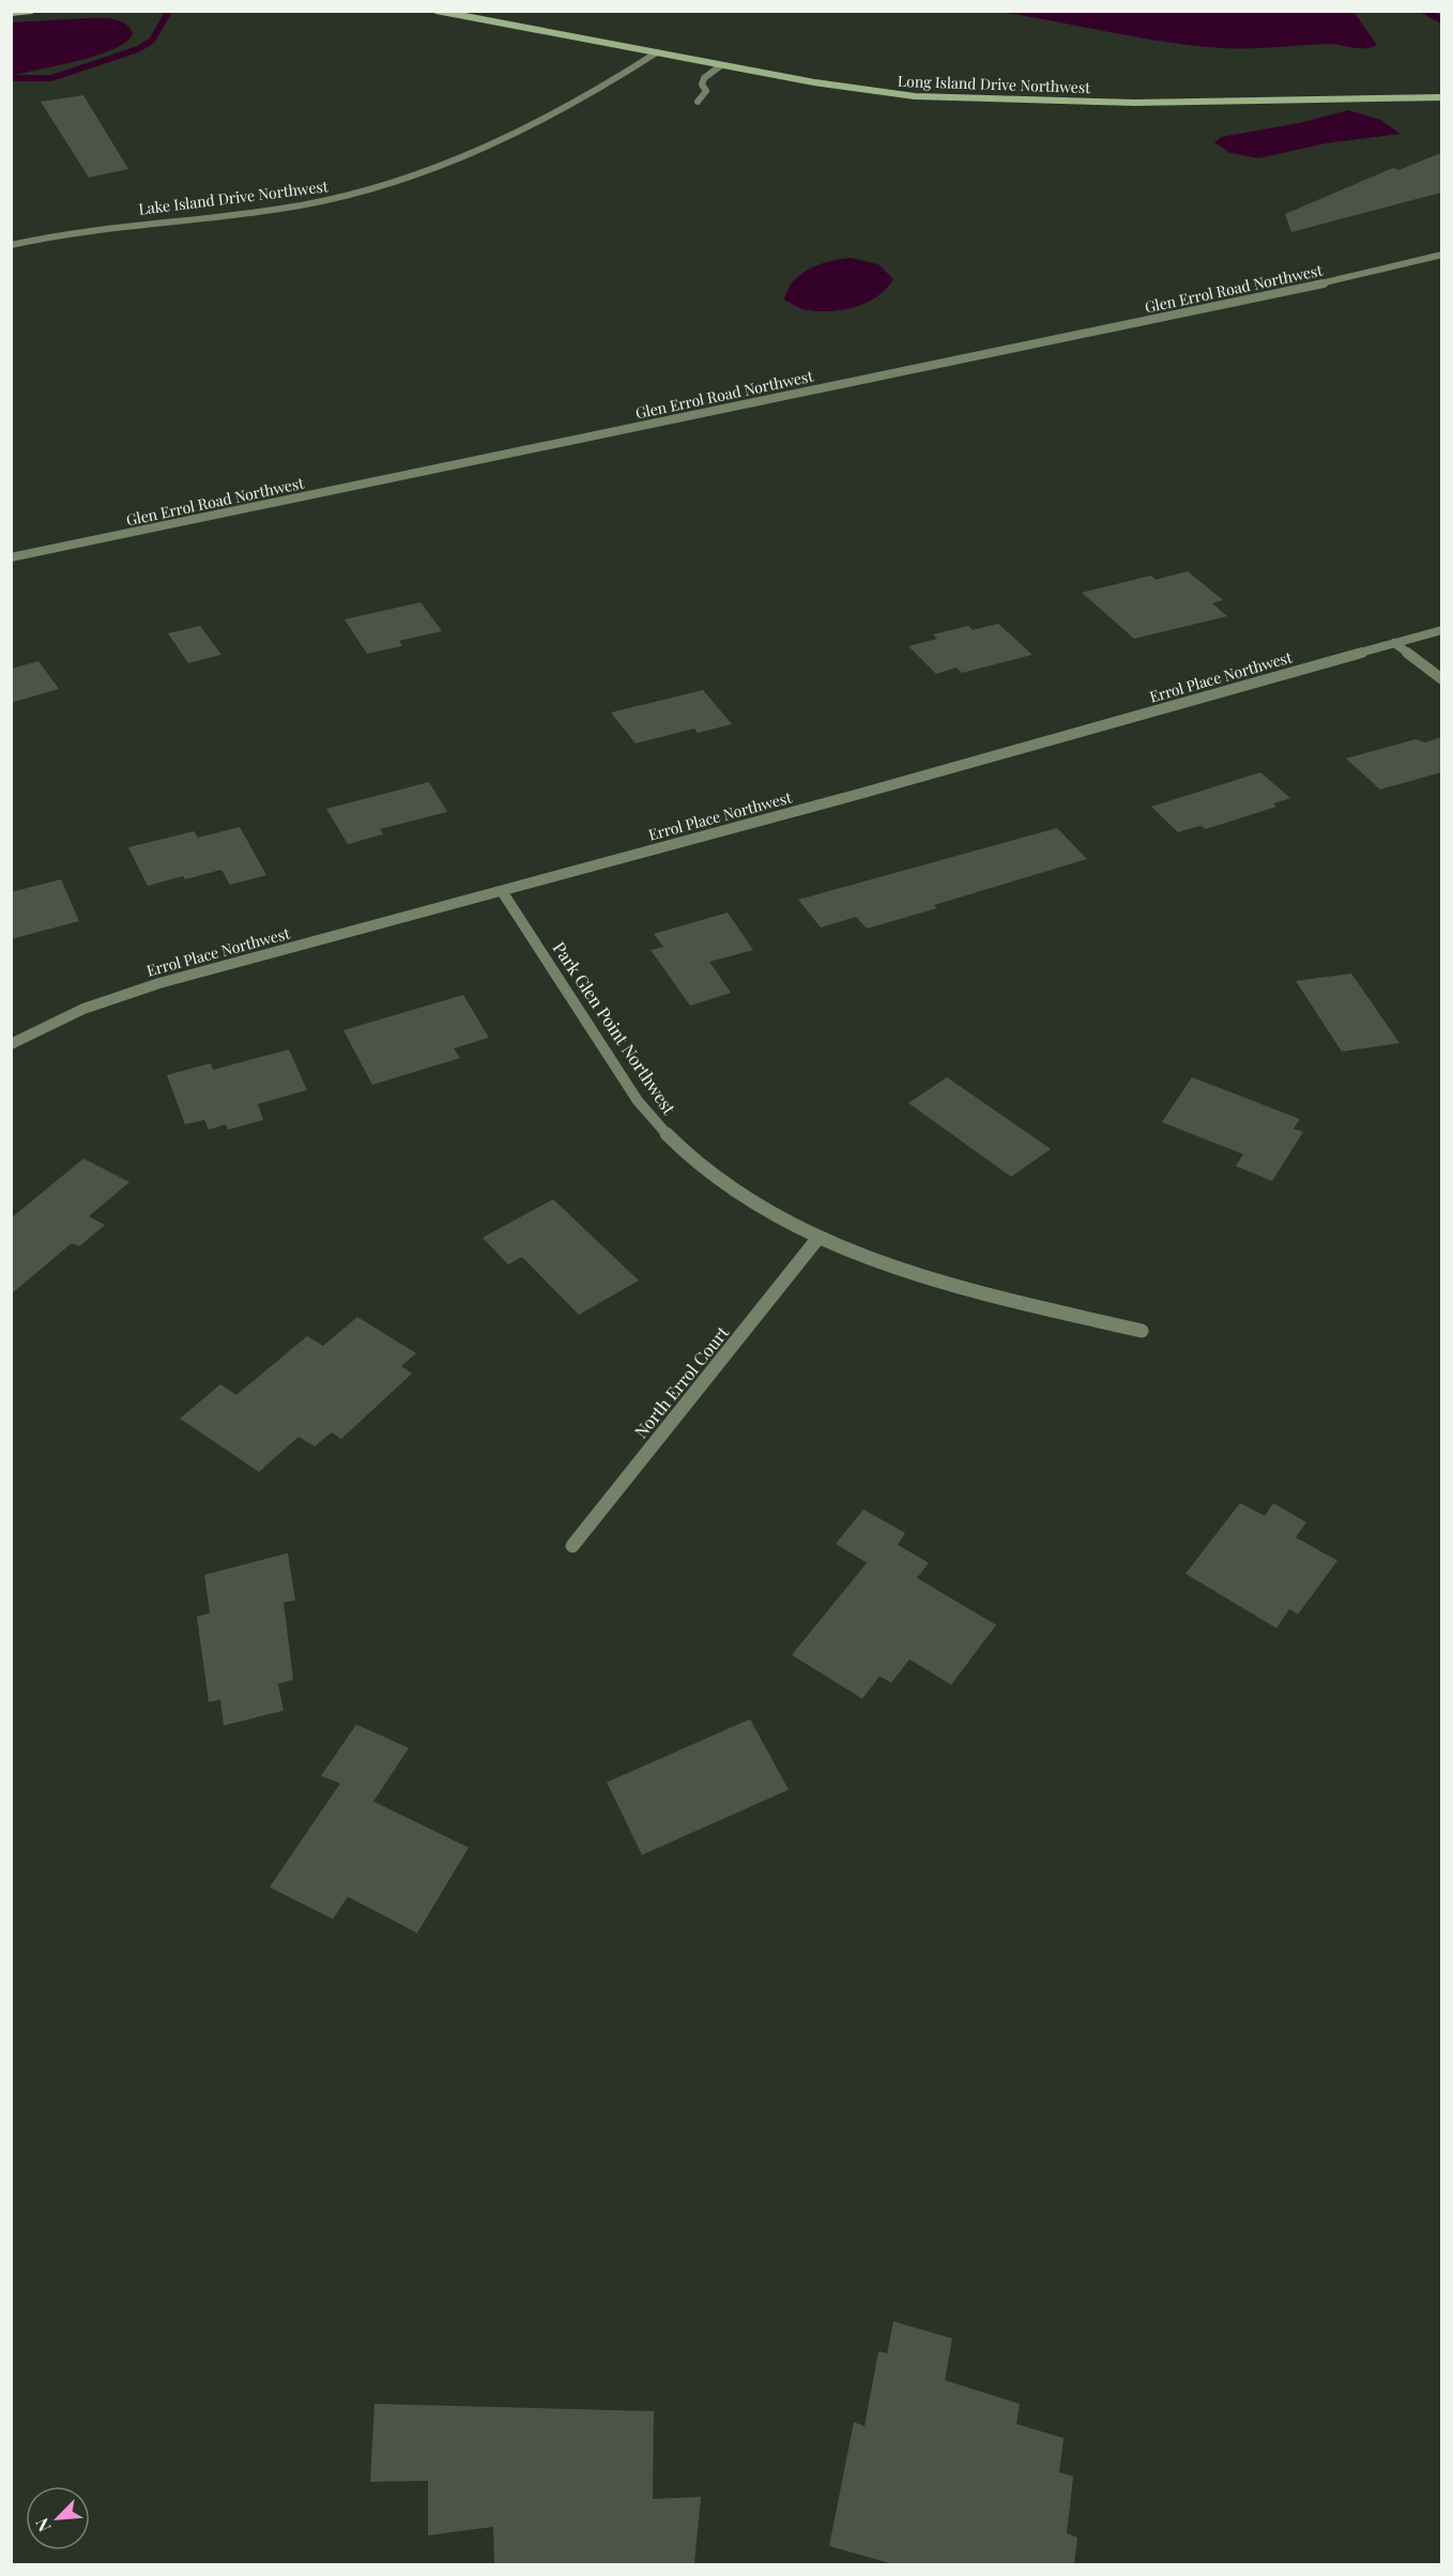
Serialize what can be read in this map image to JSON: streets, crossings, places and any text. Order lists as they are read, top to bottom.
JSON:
{
  "streets": {
    "street": [
      "Long Island Drive Northwest",
      "Lake Island Drive Northwest",
      "Glen Errol Road Northwest",
      "Errol Place Northwest",
      "Park Glen Point Northwest",
      "North Errol Court"
    ]
  },
  "crossings": [
    ["Long Island Drive Northwest", "Lake Island Drive Northwest"],
    ["Errol Place Northwest", "Park Glen Point Northwest"],
    ["Park Glen Point Northwest", "North Errol Court"]
  ],
  "north": "bottom left"
}
